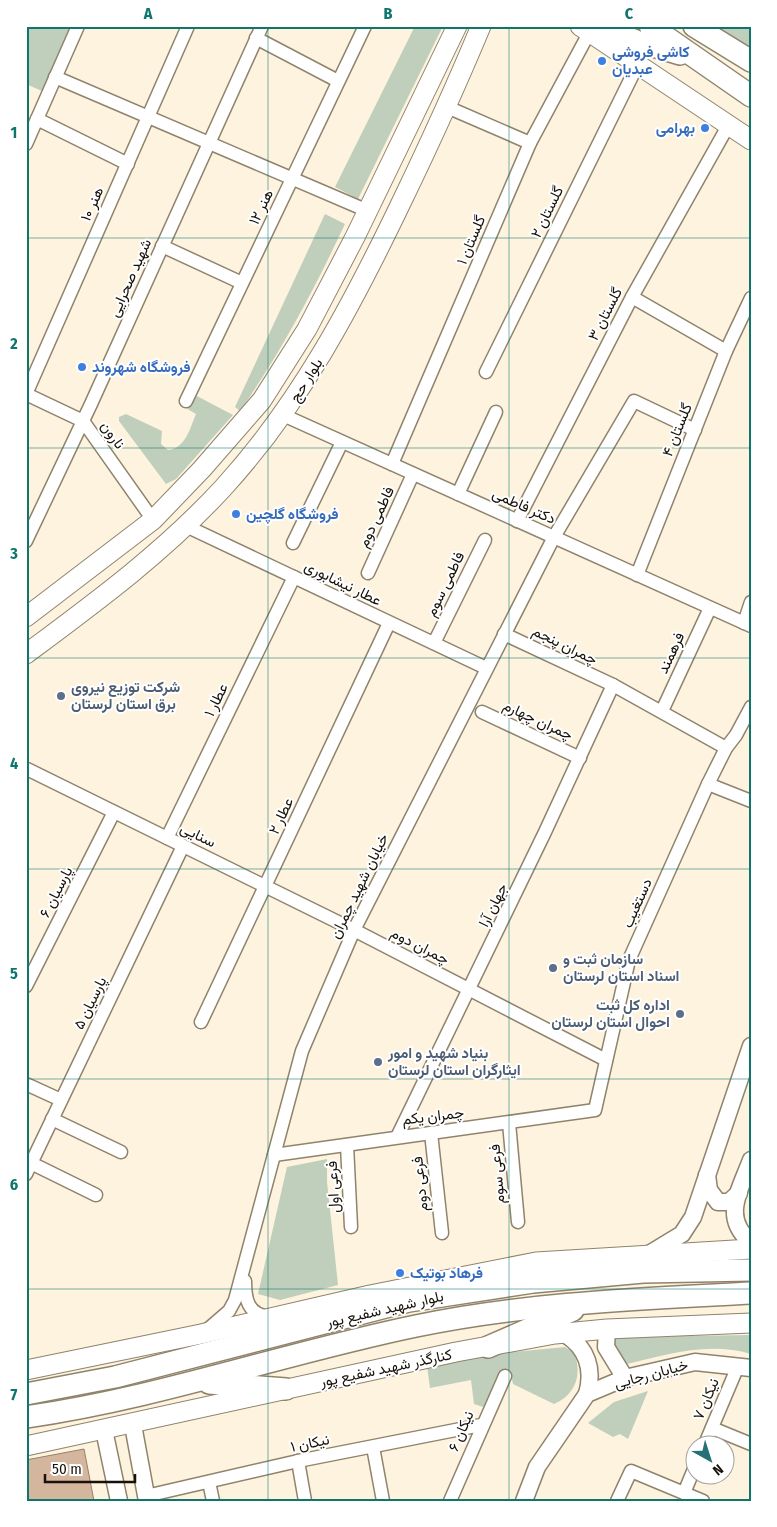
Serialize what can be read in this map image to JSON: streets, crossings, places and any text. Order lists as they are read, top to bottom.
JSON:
{
  "streets": {
    "main road": ["بلوار حج", "بلوار شهید شفیع پور", "کنارگذر شهید شفیع پور"],
    "street": [
      "هنر ۱۰",
      "هنر ۱۲",
      "گلستان ۲",
      "گلستان ۱",
      "شهید صحرایی",
      "گلستان ۳",
      "گلستان ۴",
      "نارون",
      "دکتر فاطمی",
      "فاطمی دوم",
      "عطار نیشابوری",
      "فاطمی سوم",
      "چمران پنجم",
      "فرهمند",
      "عطار ۱",
      "چمران چهارم",
      "عطار ۲",
      "سنایی",
      "خیابان شهید چمران",
      "پارسیان ۶",
      "دستغیب",
      "جهان آرا",
      "چمران دوم",
      "پارسیان ۵",
      "چمران یکم",
      "فرعی سوم",
      "فرعی دوم",
      "فرعی اول",
      "خیابان رجایی",
      "نیکان ۷",
      "نیکان ۶",
      "نیکان ۱"
    ]
  },
  "crossings": [
    ["هنر ۱۰", "نارون"],
    ["گلستان ۱", "دکتر فاطمی"],
    ["شهید صحرایی", "نارون"],
    ["گلستان ۳", "دکتر فاطمی"],
    ["بلوار حج", "نارون"],
    ["بلوار حج", "دکتر فاطمی"],
    ["بلوار حج", "عطار نیشابوری"],
    ["گلستان ۴", "دکتر فاطمی"],
    ["گلستان ۴", "خیابان شهید چمران"],
    ["دکتر فاطمی", "فاطمی دوم"],
    ["دکتر فاطمی", "فرهمند"],
    ["دکتر فاطمی", "خیابان شهید چمران"],
    ["عطار نیشابوری", "فاطمی سوم"],
    ["عطار نیشابوری", "عطار ۱"],
    ["عطار نیشابوری", "عطار ۲"],
    ["عطار نیشابوری", "خیابان شهید چمران"],
    ["چمران پنجم", "فرهمند"],
    ["چمران پنجم", "خیابان شهید چمران"],
    ["چمران پنجم", "دستغیب"],
    ["چمران پنجم", "جهان آرا"],
    ["عطار ۱", "سنایی"],
    ["چمران چهارم", "جهان آرا"],
    ["عطار ۲", "سنایی"],
    ["سنایی", "خیابان شهید چمران"],
    ["سنایی", "پارسیان ۶"],
    ["سنایی", "چمران دوم"],
    ["سنایی", "پارسیان ۵"],
    ["خیابان شهید چمران", "چمران دوم"],
    ["خیابان شهید چمران", "چمران یکم"],
    ["دستغیب", "چمران دوم"],
    ["دستغیب", "چمران یکم"],
    ["جهان آرا", "چمران دوم"],
    ["جهان آرا", "چمران یکم"],
    ["چمران یکم", "فرعی سوم"],
    ["چمران یکم", "فرعی دوم"],
    ["چمران یکم", "فرعی اول"],
    ["خیابان رجایی", "نیکان ۷"],
    ["نیکان ۶", "نیکان ۱"]
  ],
  "places": [
    "کاشی فروشی عبدیان",
    "بهرامی",
    "فروشگاه شهروند",
    "فروشگاه گلچین",
    "شرکت توزیع نیروی برق استان لرستان",
    "سازمان ثبت و اسناد استان لرستان",
    "اداره کل ثبت احوال استان لرستان",
    "بنیاد شهید و امور ایثارگران استان لرستان",
    "فرهاد بوتیک"
  ],
  "scale_bar": "50 m",
  "north": "bottom right",
  "grid": {
    "columns": ["A", "B", "C"],
    "rows": [
      "1",
      "2",
      "3",
      "4",
      "5",
      "6",
      "7"
    ]
  }
}
